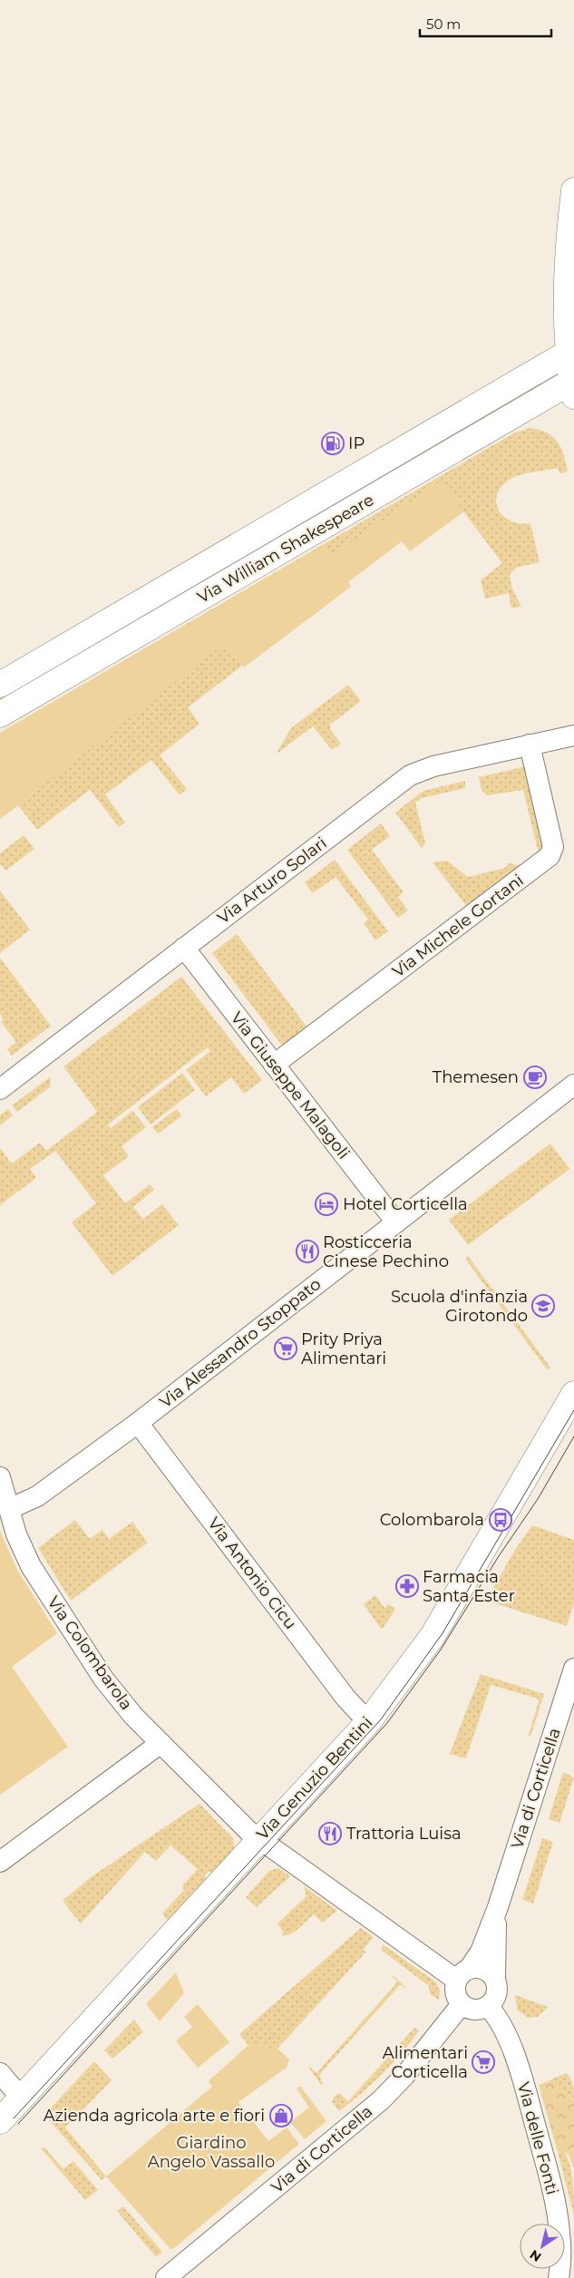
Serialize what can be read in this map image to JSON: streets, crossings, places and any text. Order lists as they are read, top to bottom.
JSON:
{
  "streets": {
    "main road": ["Via William Shakespeare", "Via Genuzio Bentini"],
    "street": [
      "Via Arturo Solari",
      "Via Michele Gortani",
      "Via Giuseppe Malagoli",
      "Via Alessandro Stoppato",
      "Via Antonio Cicu",
      "Via Colombarola",
      "Via di Corticella",
      "Via delle Fonti"
    ]
  },
  "crossings": [
    ["Via Arturo Solari", "Via Michele Gortani"],
    ["Via Arturo Solari", "Via Giuseppe Malagoli"],
    ["Via Michele Gortani", "Via Giuseppe Malagoli"],
    ["Via Giuseppe Malagoli", "Via Alessandro Stoppato"],
    ["Via Alessandro Stoppato", "Via Antonio Cicu"],
    ["Via Alessandro Stoppato", "Via Colombarola"],
    ["Via Antonio Cicu", "Via Genuzio Bentini"],
    ["Via Colombarola", "Via Genuzio Bentini"],
    ["Via Colombarola", "Via di Corticella"],
    ["Via Colombarola", "Via delle Fonti"],
    ["Via di Corticella", "Via delle Fonti"]
  ],
  "parks": ["Giardino Angelo Vassallo"],
  "places": {
    "fuel station": ["IP"],
    "cafe": ["Themesen"],
    "hotel": ["Hotel Corticella"],
    "restaurant": ["Rosticceria Cinese Pechino", "Trattoria Luisa"],
    "school or university": ["Scuola d'infanzia Girotondo"],
    "supermarket": ["Prity Priya Alimentari", "Alimentari Corticella"],
    "bus stop": ["Colombarola"],
    "pharmacy": ["Farmacia Santa Ester"],
    "shop": ["Azienda agricola arte e fiori"]
  },
  "scale_bar": "50 m",
  "north": "bottom left"
}
